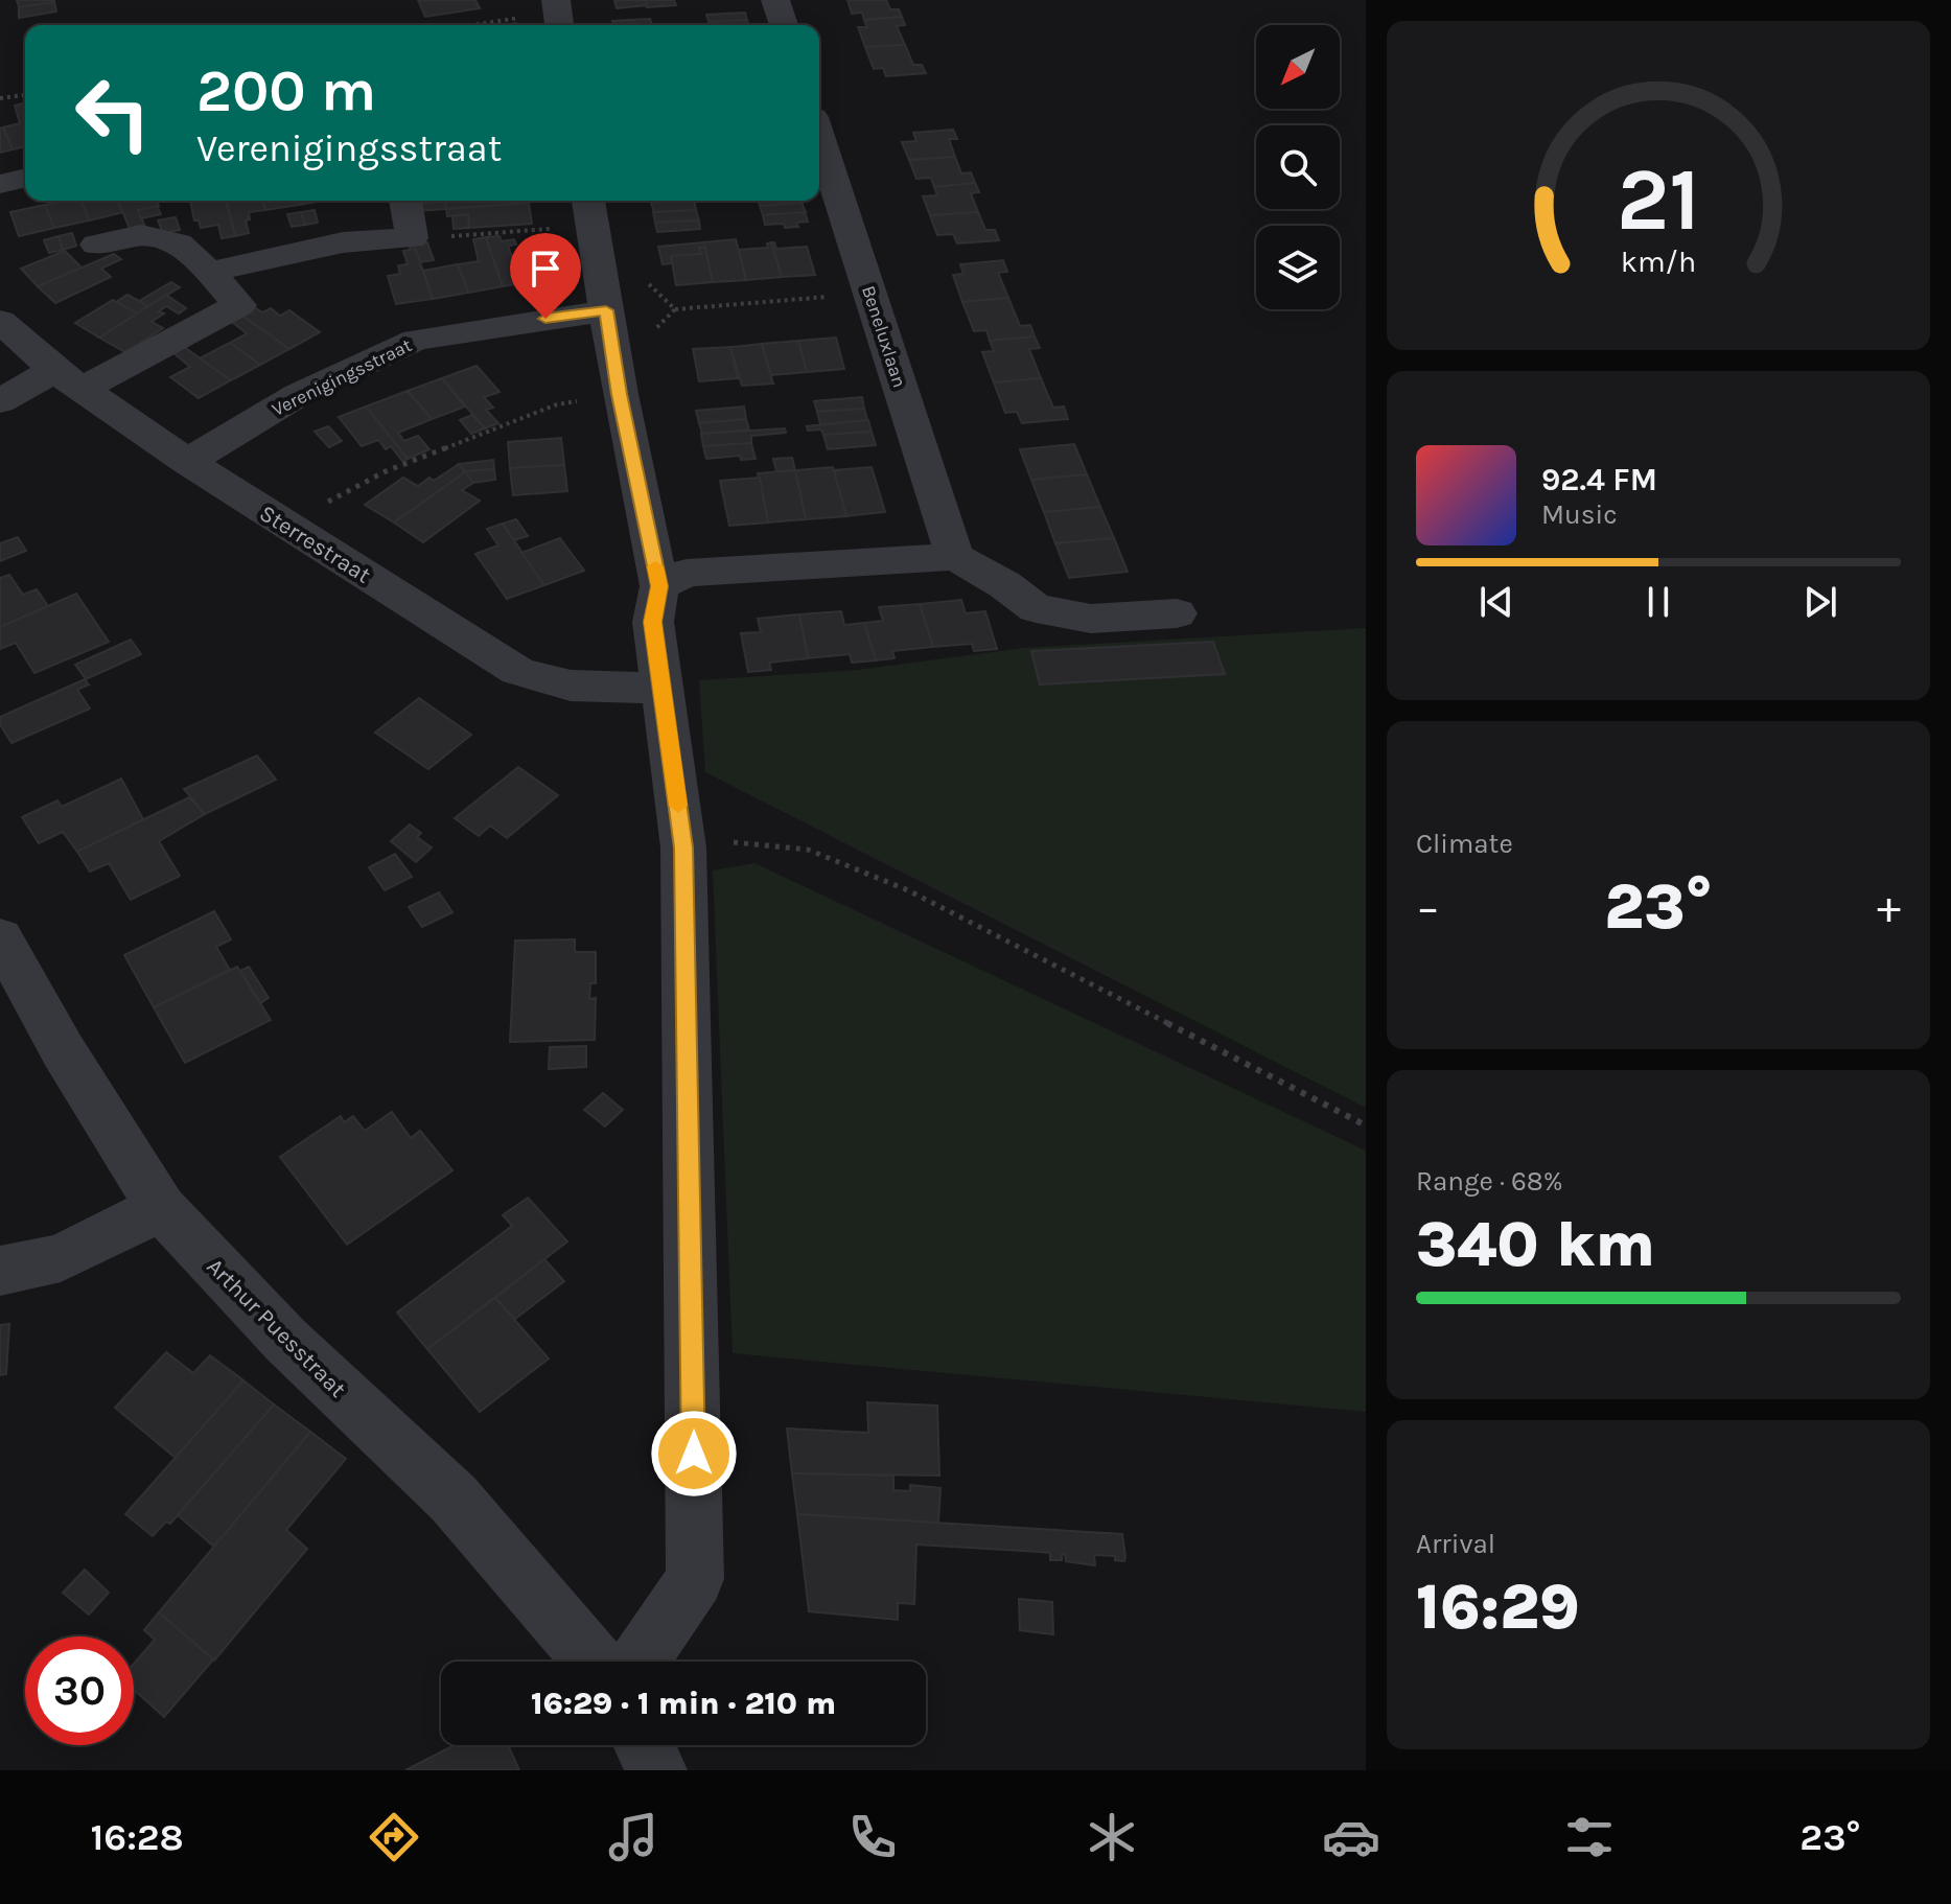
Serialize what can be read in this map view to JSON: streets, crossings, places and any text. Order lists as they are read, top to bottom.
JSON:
{
  "streets": {
    "street": [
      "Beneluxlaan",
      "Verenigingsstraat",
      "Sterrestraat",
      "Arthur Puesstraat"
    ]
  },
  "crossings": [
    ["Verenigingsstraat", "Sterrestraat"]
  ],
  "north": "bottom left",
  "page": {
    "turn": ["200 m", "Verenigingsstraat"],
    "song": ["92.4 FM", "Music"],
    "tile": [
      "Climate",
      ["Range · 68%", "340 km"],
      ["Arrival", "16:29"]
    ],
    "heat": ["−", "23°", "+"],
    "limit": "30",
    "trip": "16:29 · 1 min · 210 m",
    "tabs": ["16:28", "23°"],
    "gauge": ["21", "km/h"]
  }
}
